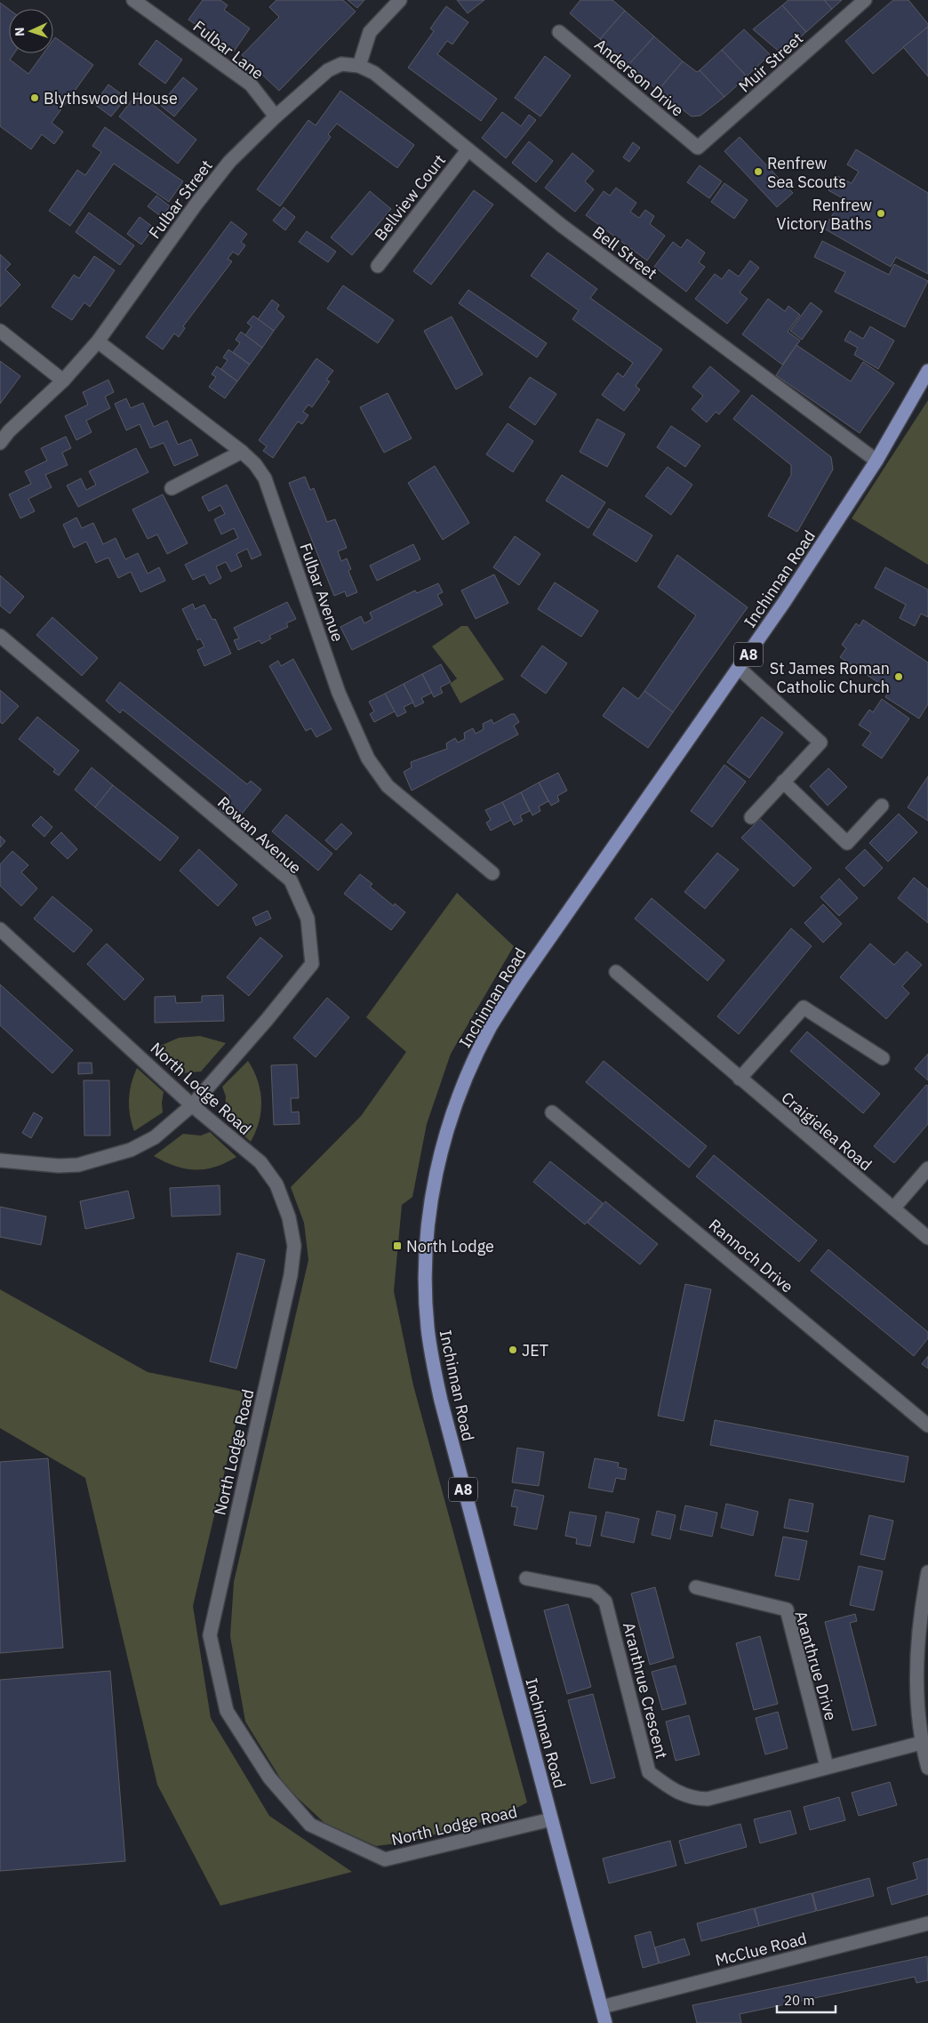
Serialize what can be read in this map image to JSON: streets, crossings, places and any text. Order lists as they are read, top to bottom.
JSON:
{
  "streets": {
    "main road": ["Inchinnan Road", "A8"],
    "street": [
      "Fulbar Lane",
      "Muir Street",
      "Anderson Drive",
      "Bellview Court",
      "Fulbar Street",
      "Bell Street",
      "Fulbar Avenue",
      "Rowan Avenue",
      "North Lodge Road",
      "Craigielea Road",
      "Rannoch Drive",
      "Aranthrue Drive",
      "Aranthrue Crescent",
      "McClue Road"
    ]
  },
  "crossings": [
    ["Fulbar Lane", "Fulbar Street"],
    ["Muir Street", "Anderson Drive"],
    ["Bellview Court", "Bell Street"],
    ["Fulbar Street", "Bell Street"],
    ["Fulbar Street", "Fulbar Avenue"],
    ["Bell Street", "Inchinnan Road"],
    ["Inchinnan Road", "North Lodge Road"],
    ["Inchinnan Road", "McClue Road"],
    ["Rowan Avenue", "North Lodge Road"],
    ["Aranthrue Drive", "Aranthrue Crescent"]
  ],
  "places": {
    "other": [
      "Blythswood House",
      "Renfrew Sea Scouts",
      "Renfrew Victory Baths",
      "St James Roman Catholic Church",
      "JET"
    ],
    "transit": ["North Lodge"]
  },
  "scale_bar": "20 m",
  "north": "left"
}
